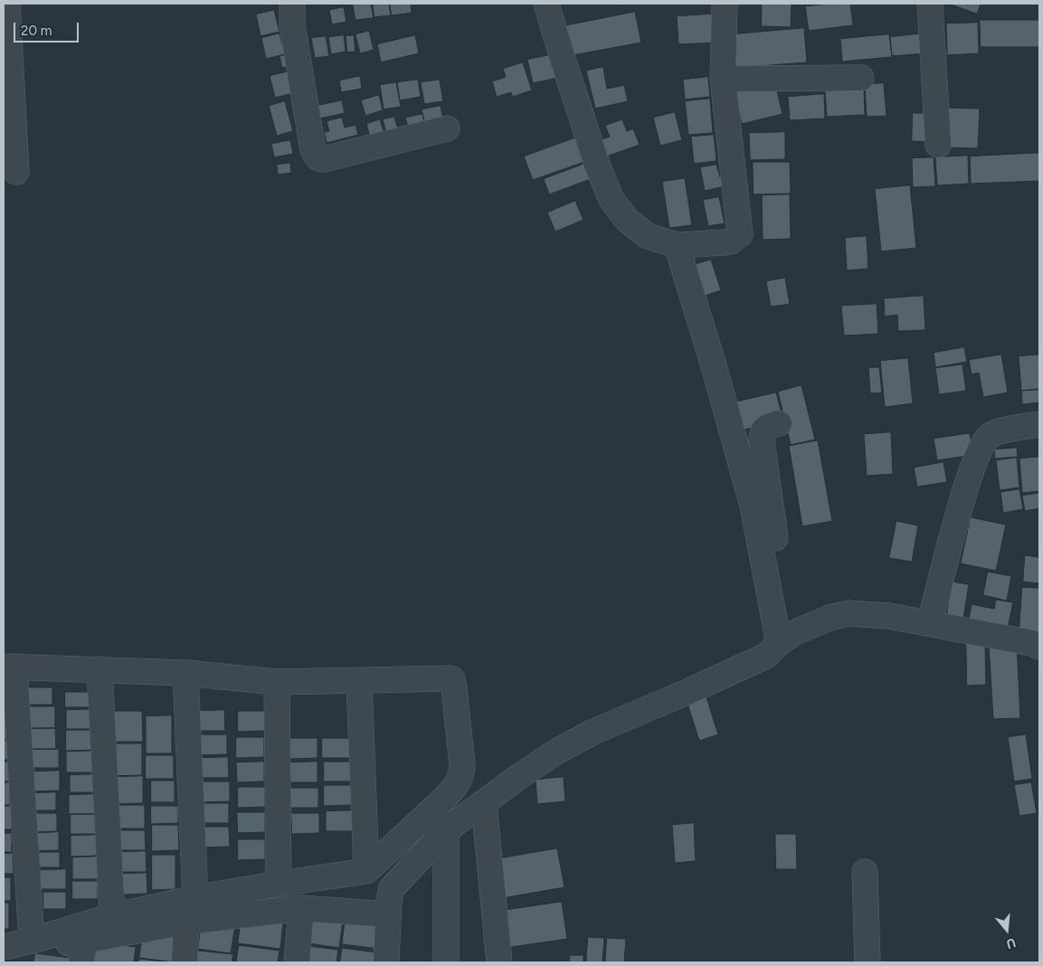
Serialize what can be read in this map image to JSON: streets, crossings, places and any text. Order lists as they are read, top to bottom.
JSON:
{
  "scale_bar": "20 m",
  "north": "bottom"
}
